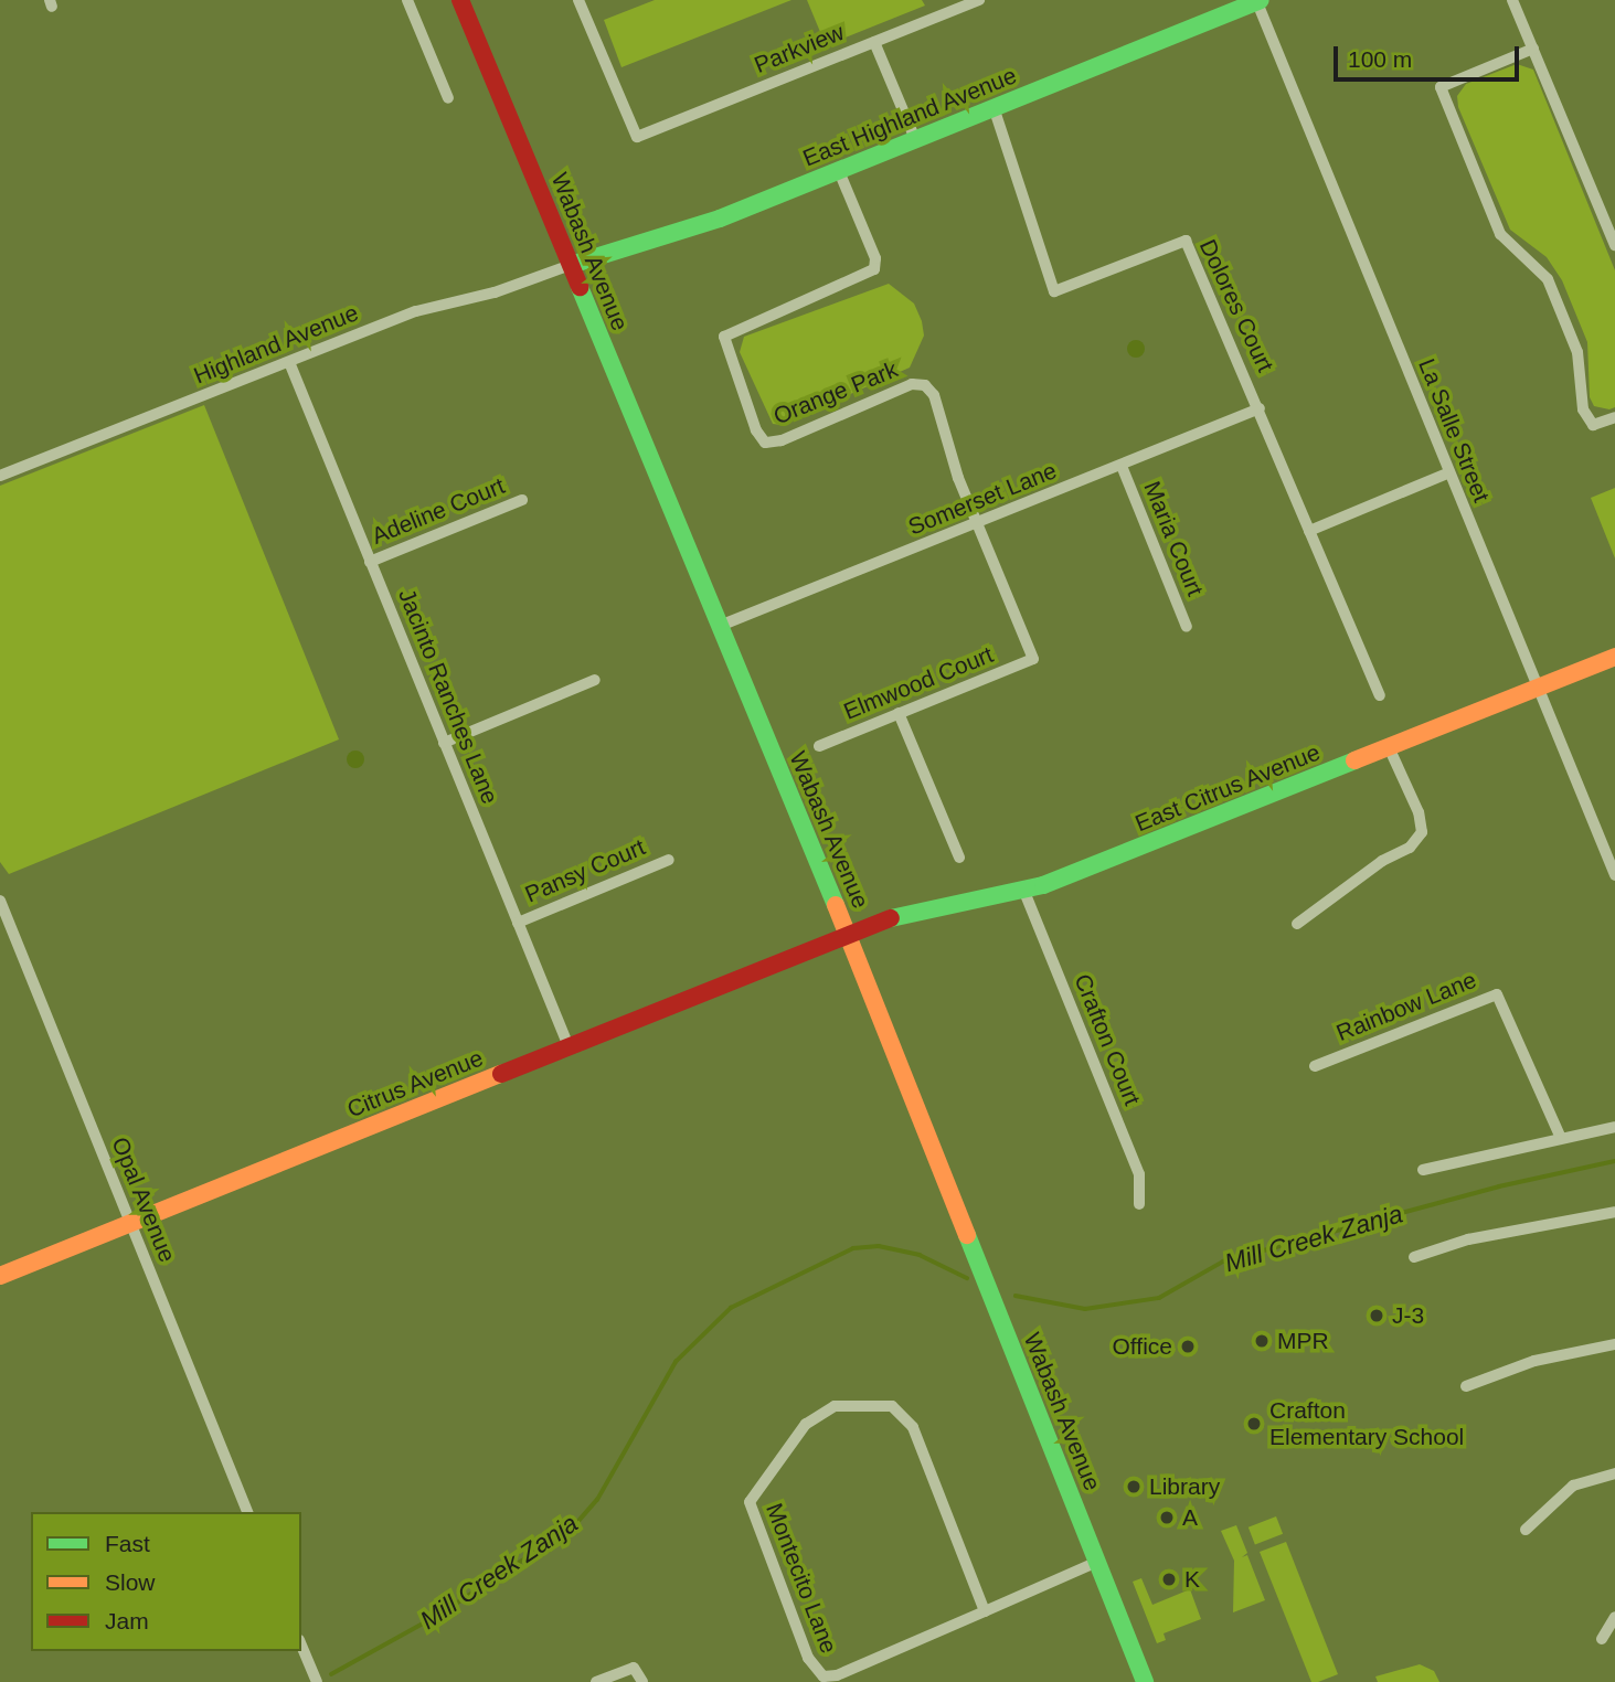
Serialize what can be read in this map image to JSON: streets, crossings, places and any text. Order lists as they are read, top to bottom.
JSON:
{
  "streets": {
    "street": [
      "Parkview",
      "East Highland Avenue",
      "Wabash Avenue",
      "Dolores Court",
      "Highland Avenue",
      "Orange Park",
      "La Salle Street",
      "Somerset Lane",
      "Adeline Court",
      "Maria Court",
      "Elmwood Court",
      "Jacinto Ranches Lane",
      "East Citrus Avenue",
      "Pansy Court",
      "Rainbow Lane",
      "Crafton Court",
      "Citrus Avenue",
      "Opal Avenue",
      "Montecito Lane"
    ]
  },
  "crossings": [
    ["East Highland Avenue", "Wabash Avenue"],
    ["East Highland Avenue", "Dolores Court"],
    ["East Highland Avenue", "Highland Avenue"],
    ["East Highland Avenue", "Orange Park"],
    ["East Highland Avenue", "La Salle Street"],
    ["Wabash Avenue", "Highland Avenue"],
    ["Wabash Avenue", "Somerset Lane"],
    ["Wabash Avenue", "East Citrus Avenue"],
    ["Wabash Avenue", "Citrus Avenue"],
    ["Wabash Avenue", "Montecito Lane"],
    ["Dolores Court", "Somerset Lane"],
    ["Highland Avenue", "Jacinto Ranches Lane"],
    ["Orange Park", "Somerset Lane"],
    ["Orange Park", "Elmwood Court"],
    ["La Salle Street", "East Citrus Avenue"],
    ["Somerset Lane", "Maria Court"],
    ["Somerset Lane", "Elmwood Court"],
    ["Adeline Court", "Jacinto Ranches Lane"],
    ["Jacinto Ranches Lane", "Pansy Court"],
    ["Jacinto Ranches Lane", "Citrus Avenue"],
    ["East Citrus Avenue", "Crafton Court"],
    ["East Citrus Avenue", "Citrus Avenue"],
    ["Citrus Avenue", "Opal Avenue"]
  ],
  "water": ["Mill Creek Zanja"],
  "places": [
    "J-3",
    "MPR",
    "Office",
    "Crafton Elementary School",
    "Library",
    "A",
    "K"
  ],
  "legend": ["Fast", "Slow", "Jam"],
  "scale_bar": "100 m"
}
